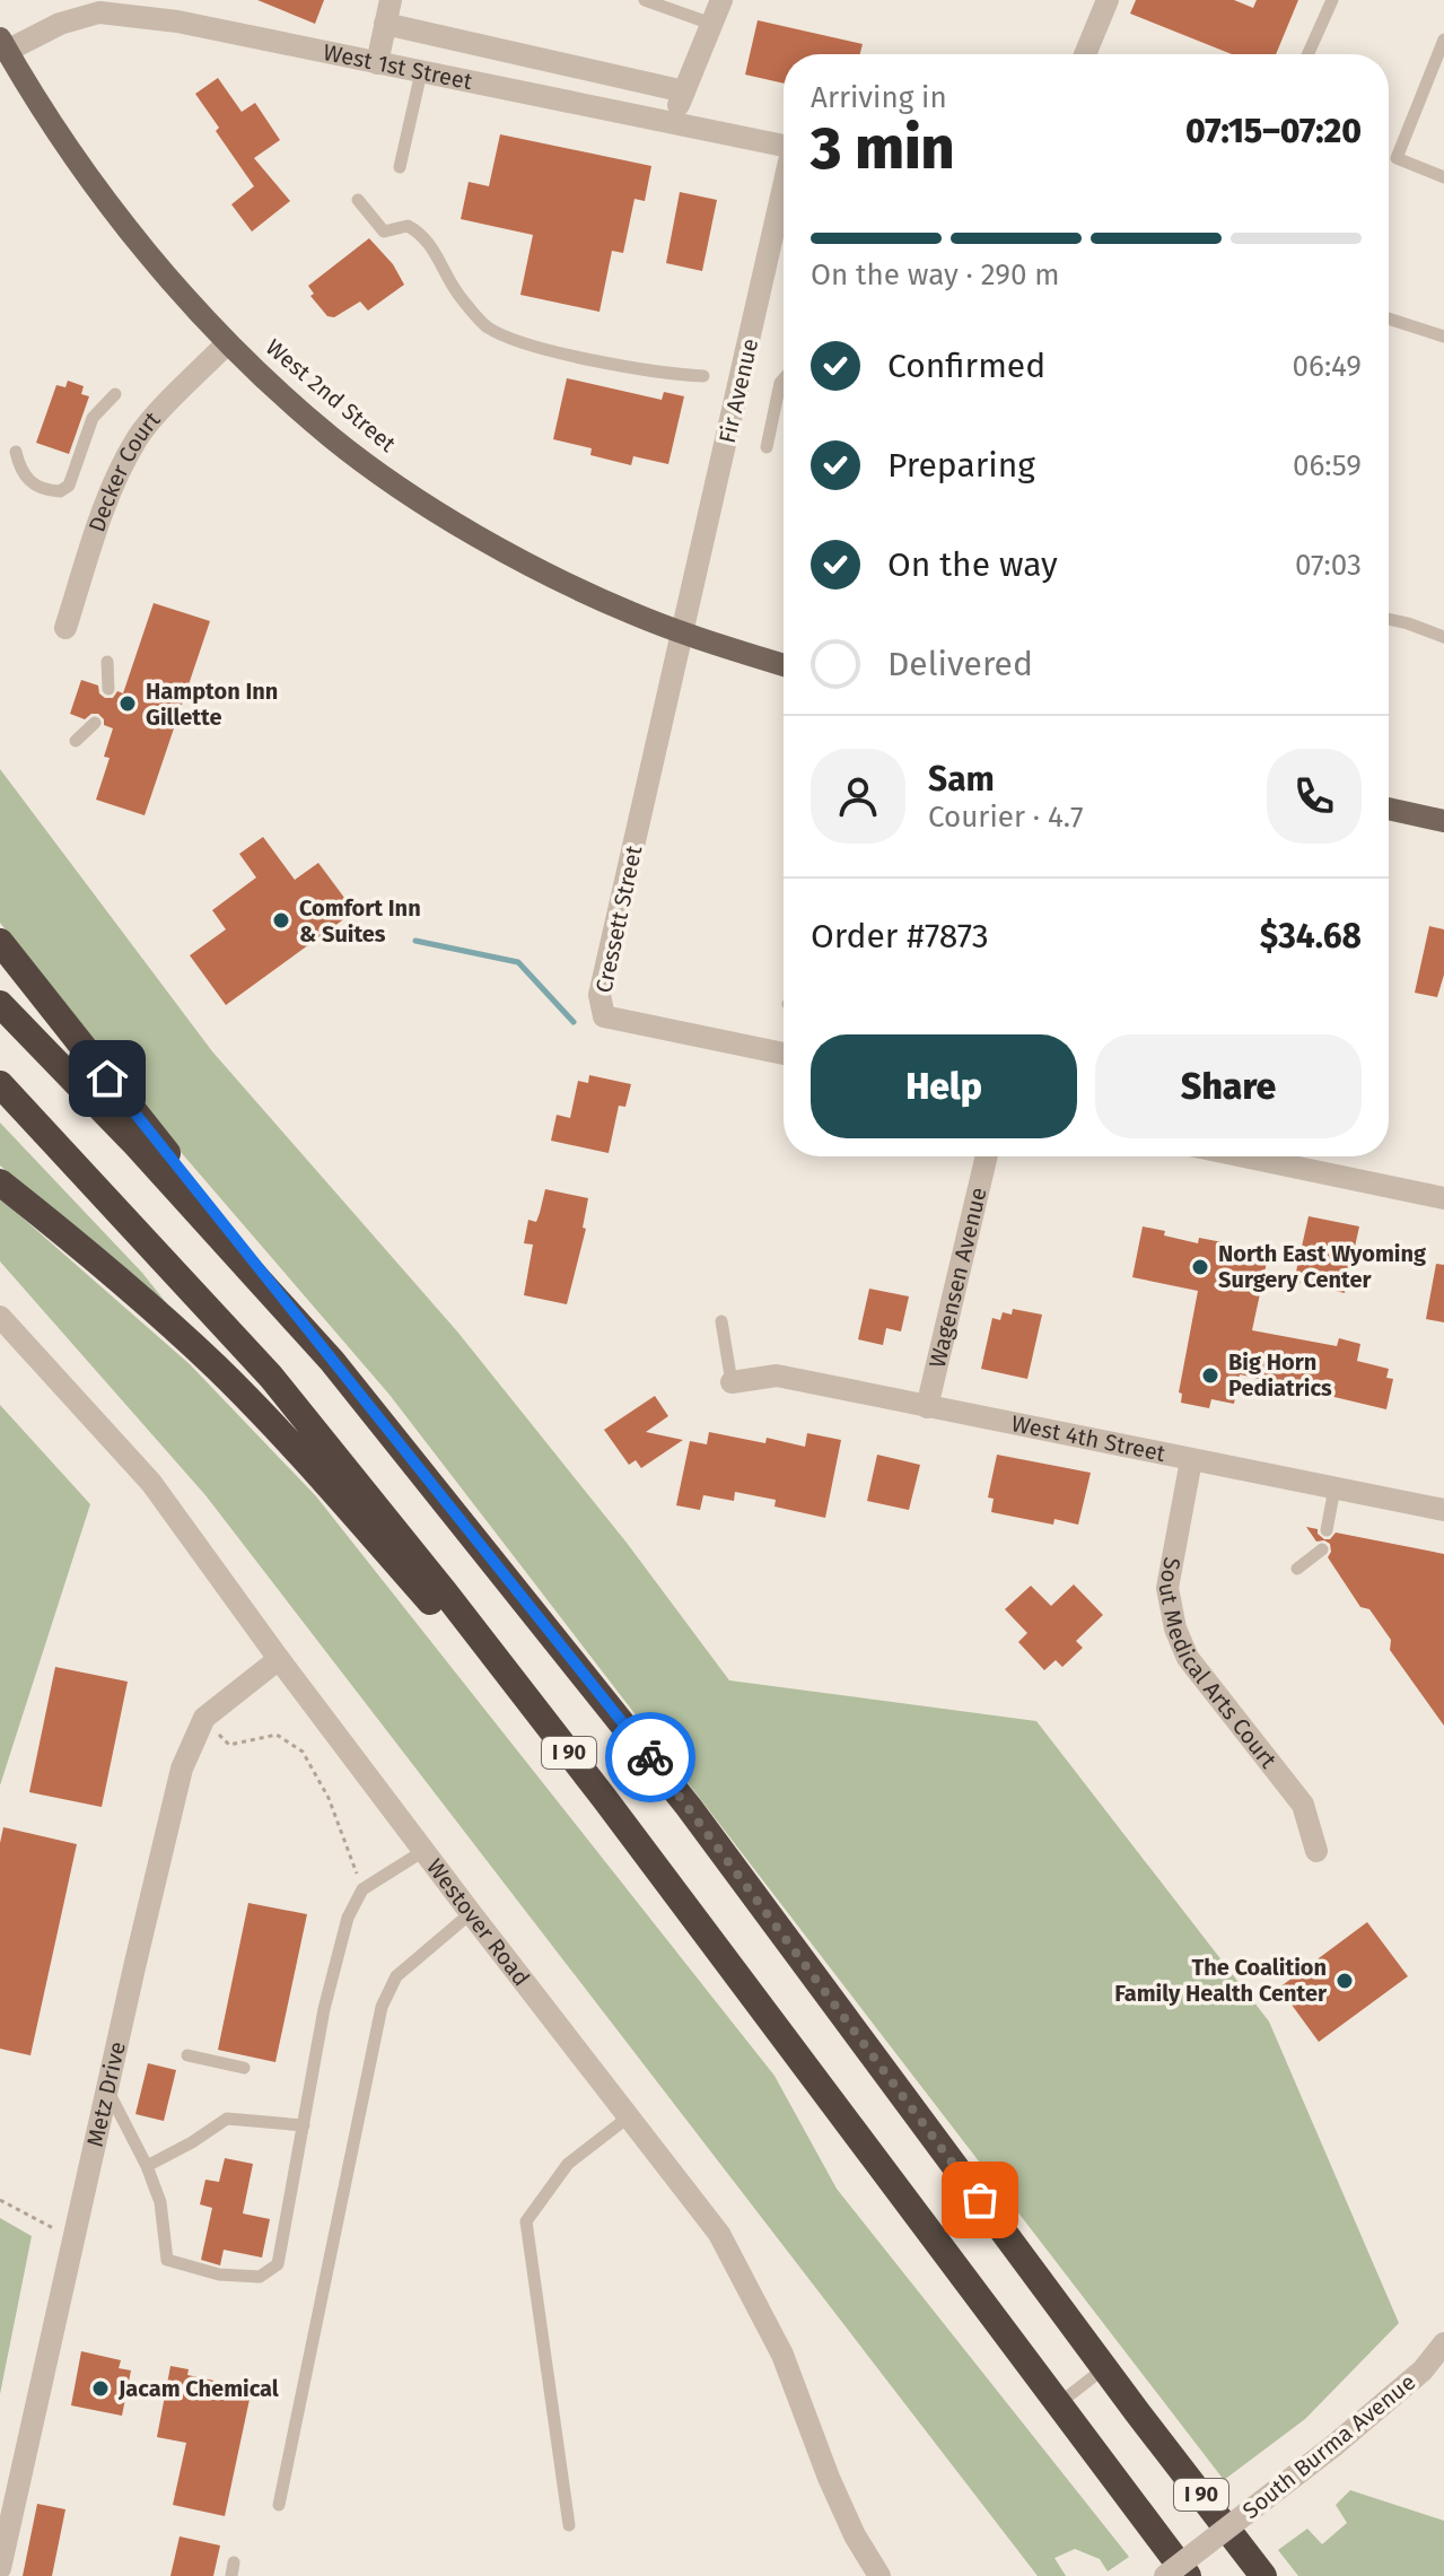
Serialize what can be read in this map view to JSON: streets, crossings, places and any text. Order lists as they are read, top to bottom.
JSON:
{
  "streets": {
    "highway": ["I 90"],
    "main road": ["West 2nd Street"],
    "street": [
      "West 1st Street",
      "Fir Avenue",
      "Decker Court",
      "Cressett Street",
      "Wagensen Avenue",
      "West 4th Street",
      "Sout Medical Arts Court",
      "Westover Road",
      "Metz Drive",
      "South Burma Avenue"
    ]
  },
  "crossings": [
    ["West 1st Street", "West 2nd Street"],
    ["Fir Avenue", "West 2nd Street"],
    ["Fir Avenue", "Cressett Street"],
    ["West 2nd Street", "Decker Court"],
    ["West 2nd Street", "Cressett Street"],
    ["Wagensen Avenue", "West 4th Street"],
    ["West 4th Street", "Sout Medical Arts Court"],
    ["Westover Road", "Metz Drive"]
  ],
  "places": [
    "Hampton Inn Gillette",
    "Comfort Inn & Suites",
    "North East Wyoming Surgery Center",
    "Big Horn Pediatrics",
    "The Coalition Family Health Center",
    "Jacam Chemical"
  ],
  "page": {
    "heading": ["3 min", "Arriving in", "07:15–07:20"],
    "panel": [
      "Sam",
      "Courier · 4.7",
      "Order #7873",
      "$34.68"
    ],
    "bar": "On the way · 290 m",
    "list": [
      ["Confirmed", "06:49"],
      ["Preparing", "06:59"],
      ["On the way", "07:03"],
      "Delivered"
    ],
    "buttons": ["Help", "Share"]
  }
}
